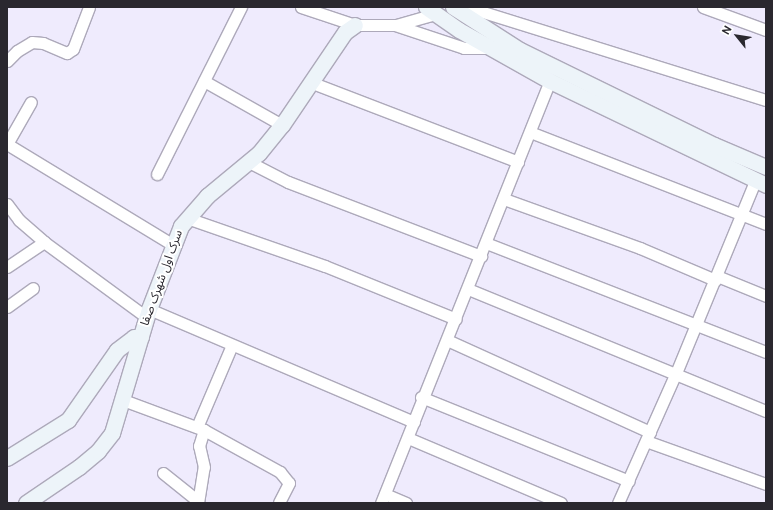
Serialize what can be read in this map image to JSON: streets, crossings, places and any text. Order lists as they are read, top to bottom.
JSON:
{
  "streets": {
    "street": ["سرک اول شهرک صفا"]
  },
  "north": "top left"
}
